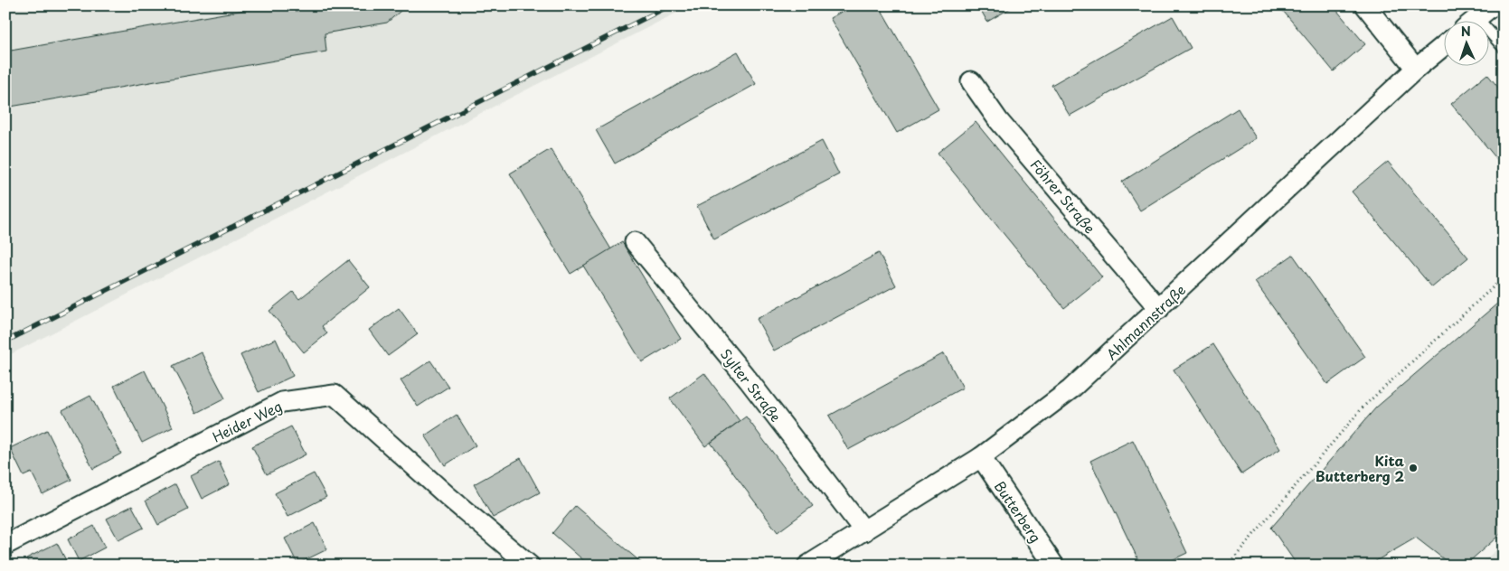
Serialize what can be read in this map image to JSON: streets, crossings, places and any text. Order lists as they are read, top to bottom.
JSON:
{
  "streets": {
    "street": [
      "Föhrer Straße",
      "Ahlmannstraße",
      "Sylter Straße",
      "Heider Weg",
      "Butterberg"
    ]
  },
  "crossings": [
    ["Föhrer Straße", "Ahlmannstraße"],
    ["Ahlmannstraße", "Sylter Straße"],
    ["Ahlmannstraße", "Butterberg"]
  ],
  "places": ["Kita Butterberg 2"],
  "north": "top"
}
